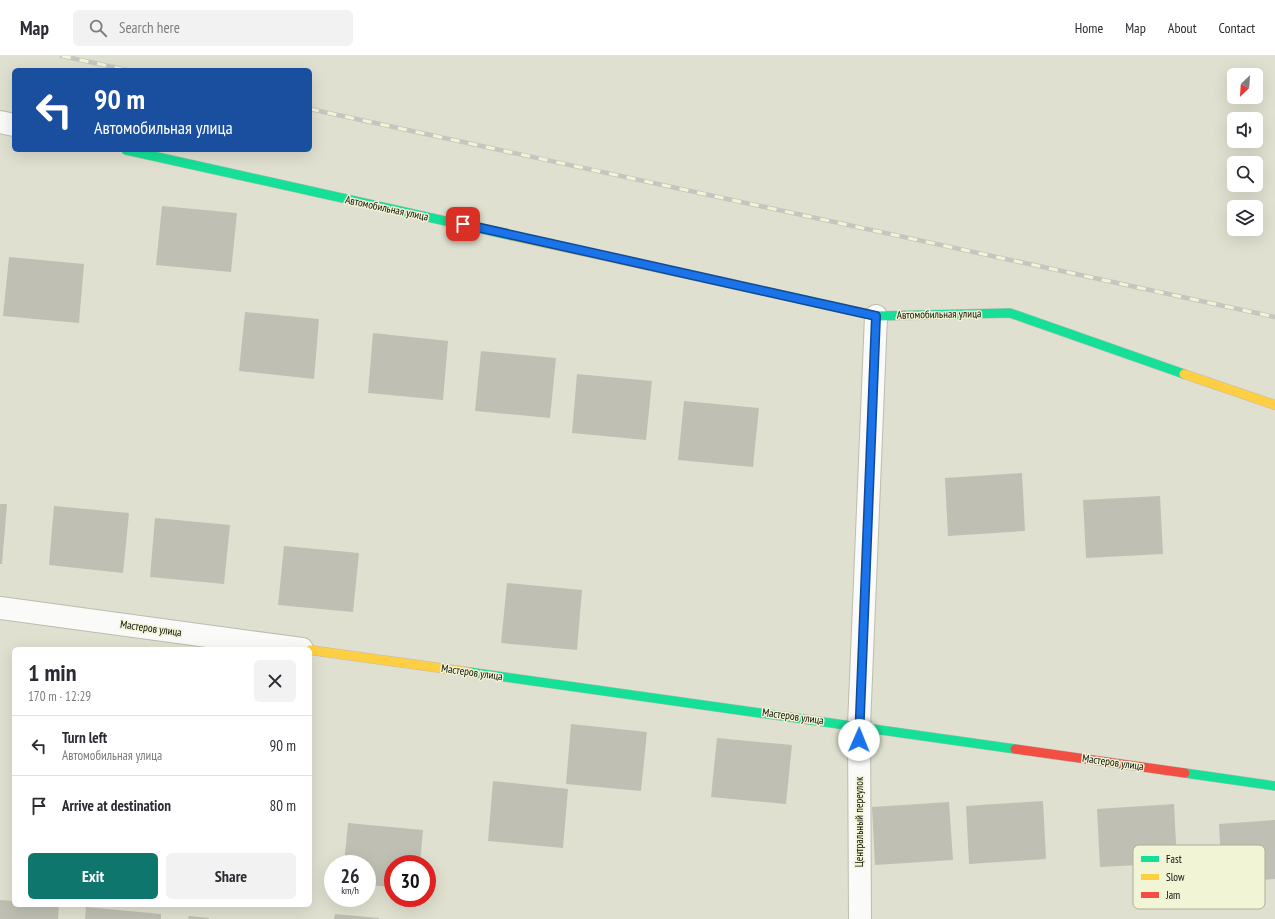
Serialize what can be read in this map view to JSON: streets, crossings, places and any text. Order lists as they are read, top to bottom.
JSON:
{
  "streets": {
    "street": ["Автомобильная улица", "Мастеров улица", "Центральный переулок"]
  },
  "crossings": [
    ["Автомобильная улица", "Центральный переулок"],
    ["Мастеров улица", "Центральный переулок"]
  ],
  "legend": ["Fast", "Slow", "Jam"],
  "north": "bottom left",
  "page": {
    "header": "Map",
    "search": "Search here",
    "nav": [
      "Home",
      "Map",
      "About",
      "Contact"
    ],
    "turn": ["90 m", "Автомобильная улица"],
    "heading": ["1 min", "170 m · 12:29"],
    "list": [
      {
        "name": "Turn left",
        "note": "Автомобильная улица",
        "value": "90 m"
      },
      {
        "name": "Arrive at destination",
        "value": "80 m"
      }
    ],
    "buttons": ["Exit", "Share"],
    "speed": "26 km/h",
    "limit": "30"
  }
}
